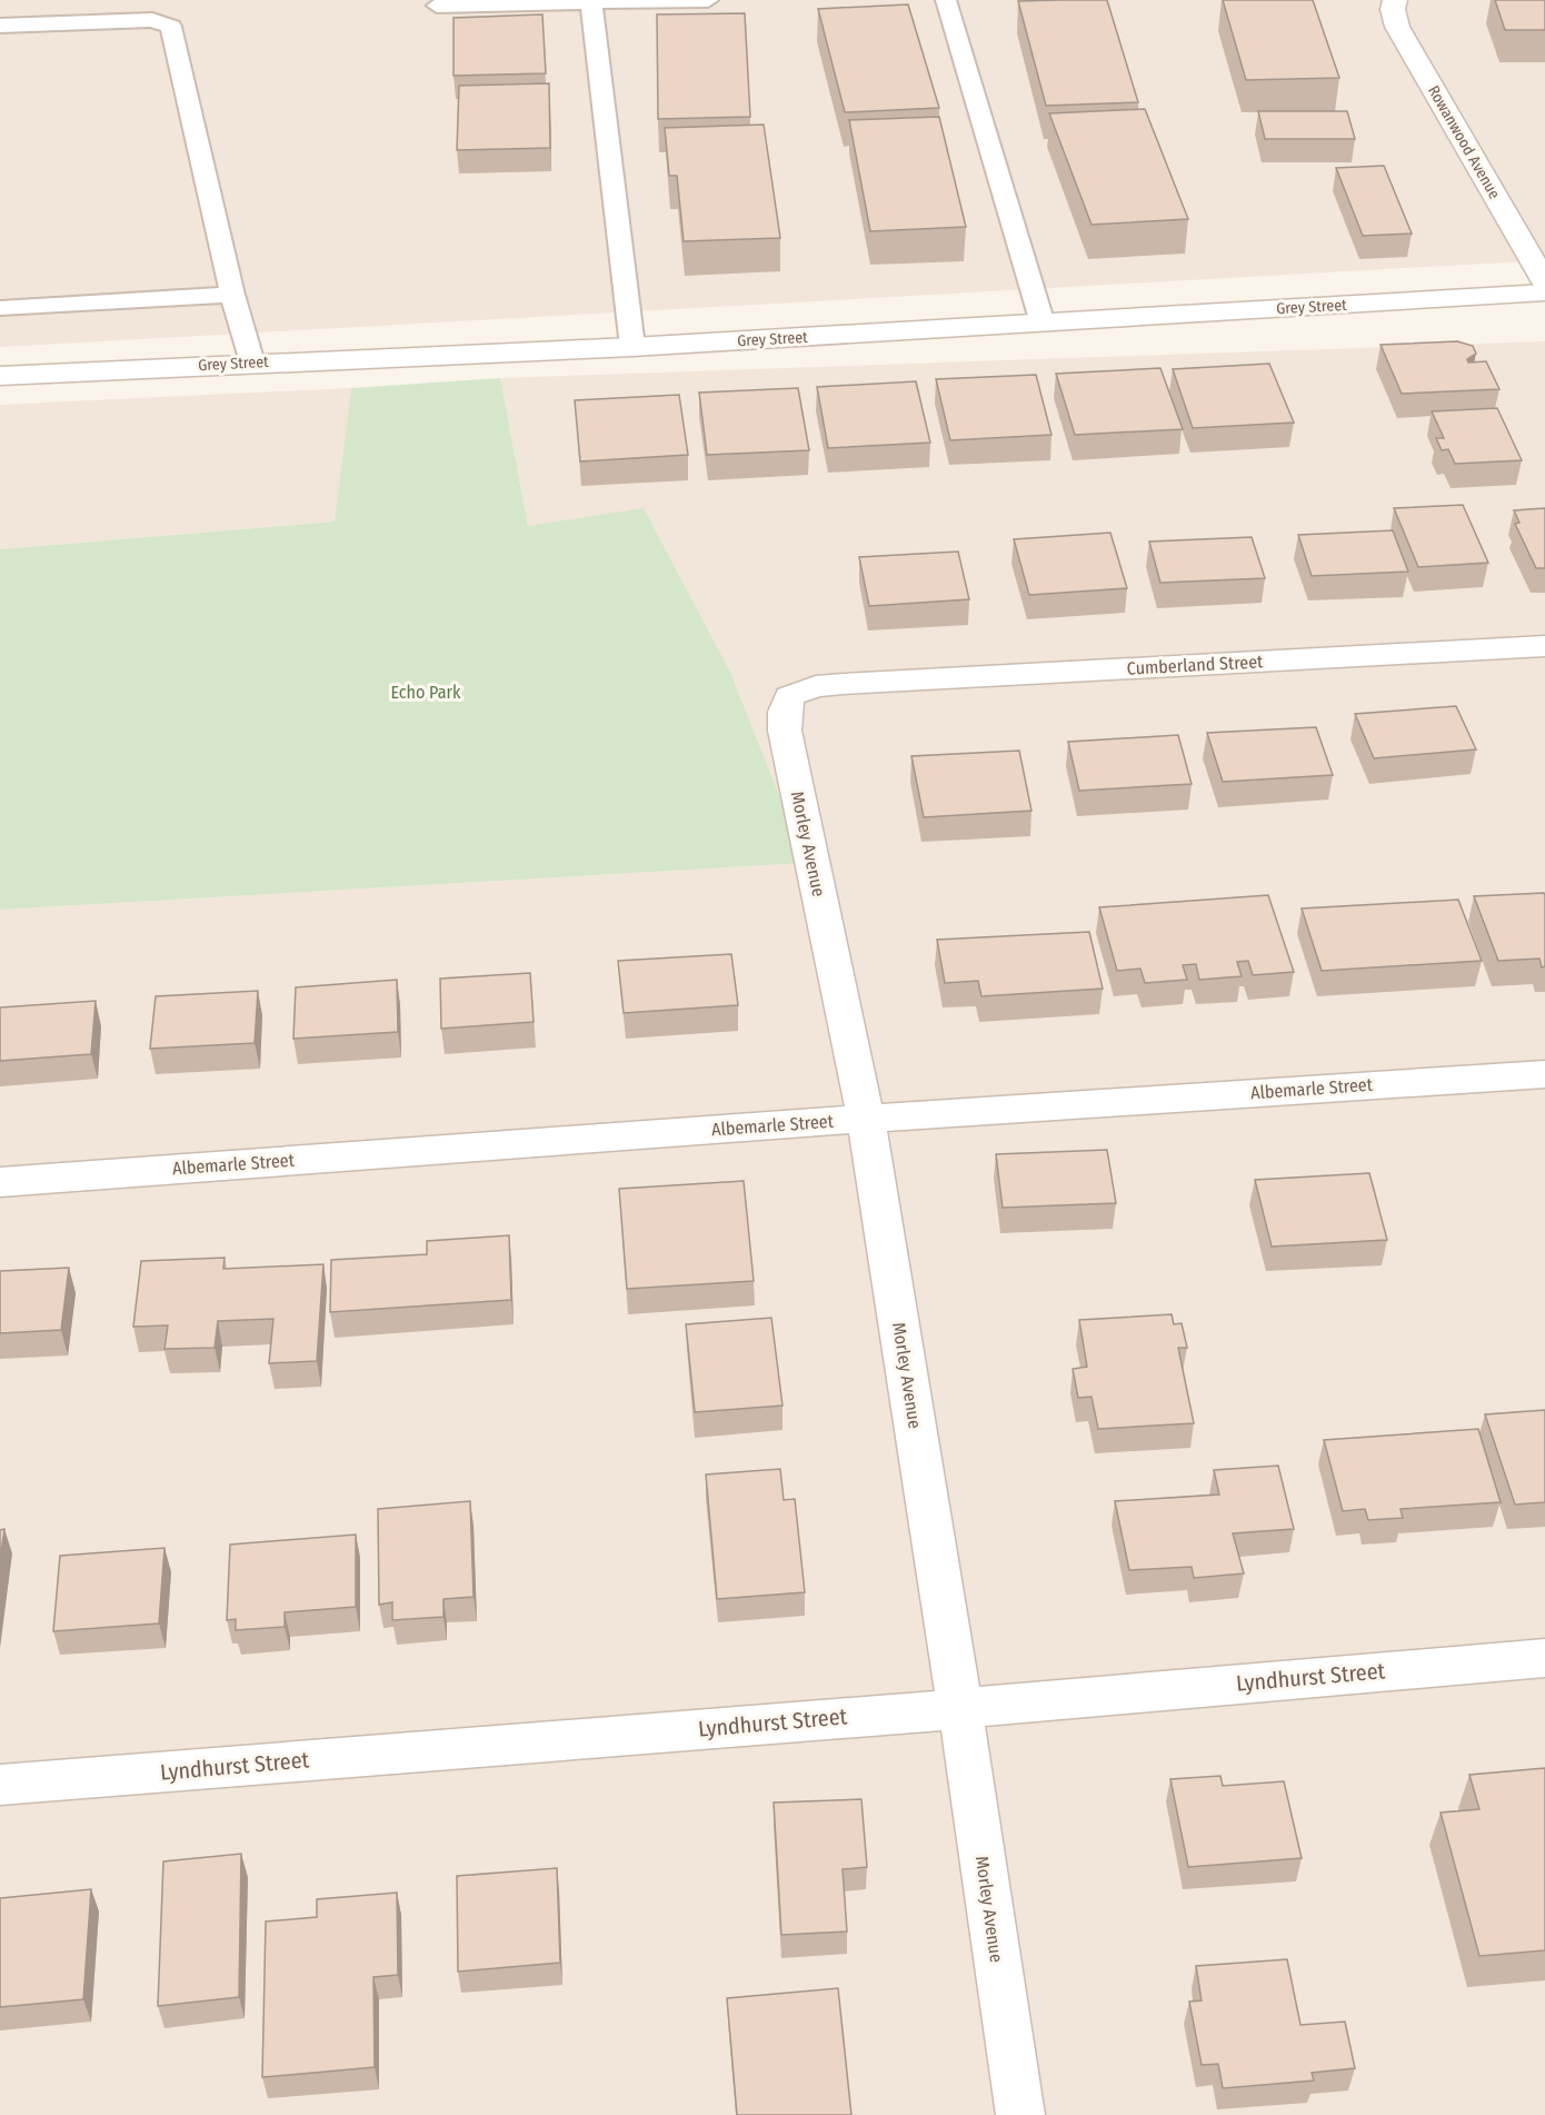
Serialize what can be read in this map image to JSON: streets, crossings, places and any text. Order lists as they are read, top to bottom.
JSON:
{
  "streets": {
    "street": [
      "Rowanwood Avenue",
      "Grey Street",
      "Cumberland Street",
      "Morley Avenue",
      "Albemarle Street",
      "Lyndhurst Street"
    ]
  },
  "crossings": [
    ["Cumberland Street", "Morley Avenue"],
    ["Morley Avenue", "Albemarle Street"],
    ["Morley Avenue", "Lyndhurst Street"]
  ],
  "parks": ["Echo Park"]
}
